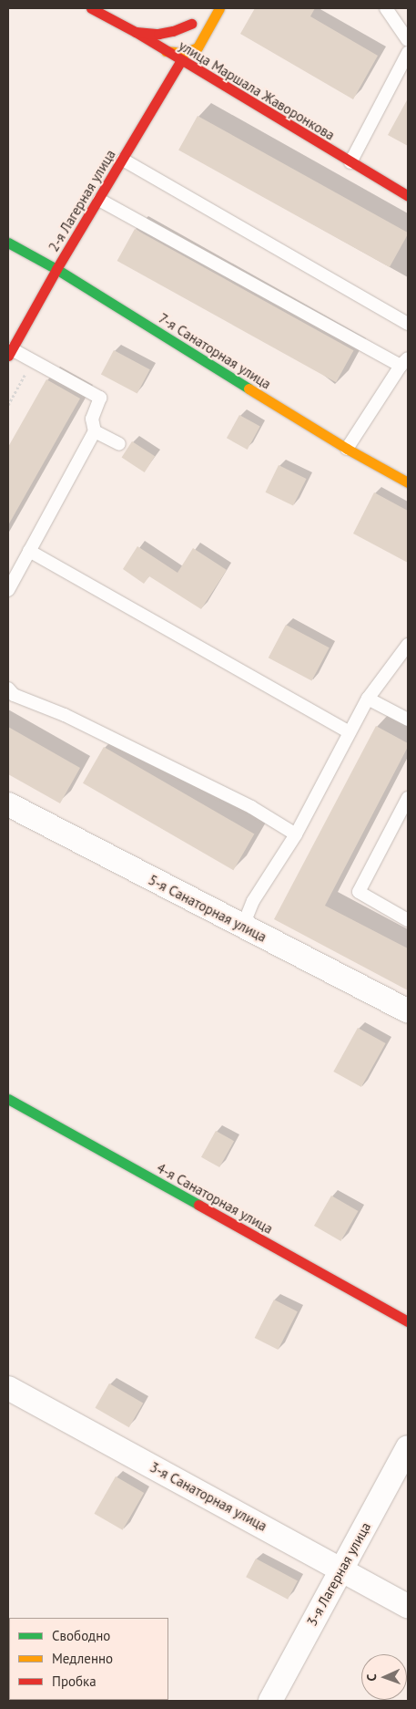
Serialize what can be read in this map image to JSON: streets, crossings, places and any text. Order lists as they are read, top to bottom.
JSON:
{
  "streets": {
    "street": [
      "улица Маршала Жаворонкова",
      "2-я Лагерная улица",
      "7-я Санаторная улица",
      "5-я Санаторная улица",
      "4-я Санаторная улица",
      "3-я Санаторная улица",
      "3-я Лагерная улица"
    ]
  },
  "crossings": [
    ["улица Маршала Жаворонкова", "2-я Лагерная улица"],
    ["2-я Лагерная улица", "7-я Санаторная улица"],
    ["3-я Санаторная улица", "3-я Лагерная улица"]
  ],
  "legend": ["Свободно", "Медленно", "Пробка"],
  "north": "left"
}
